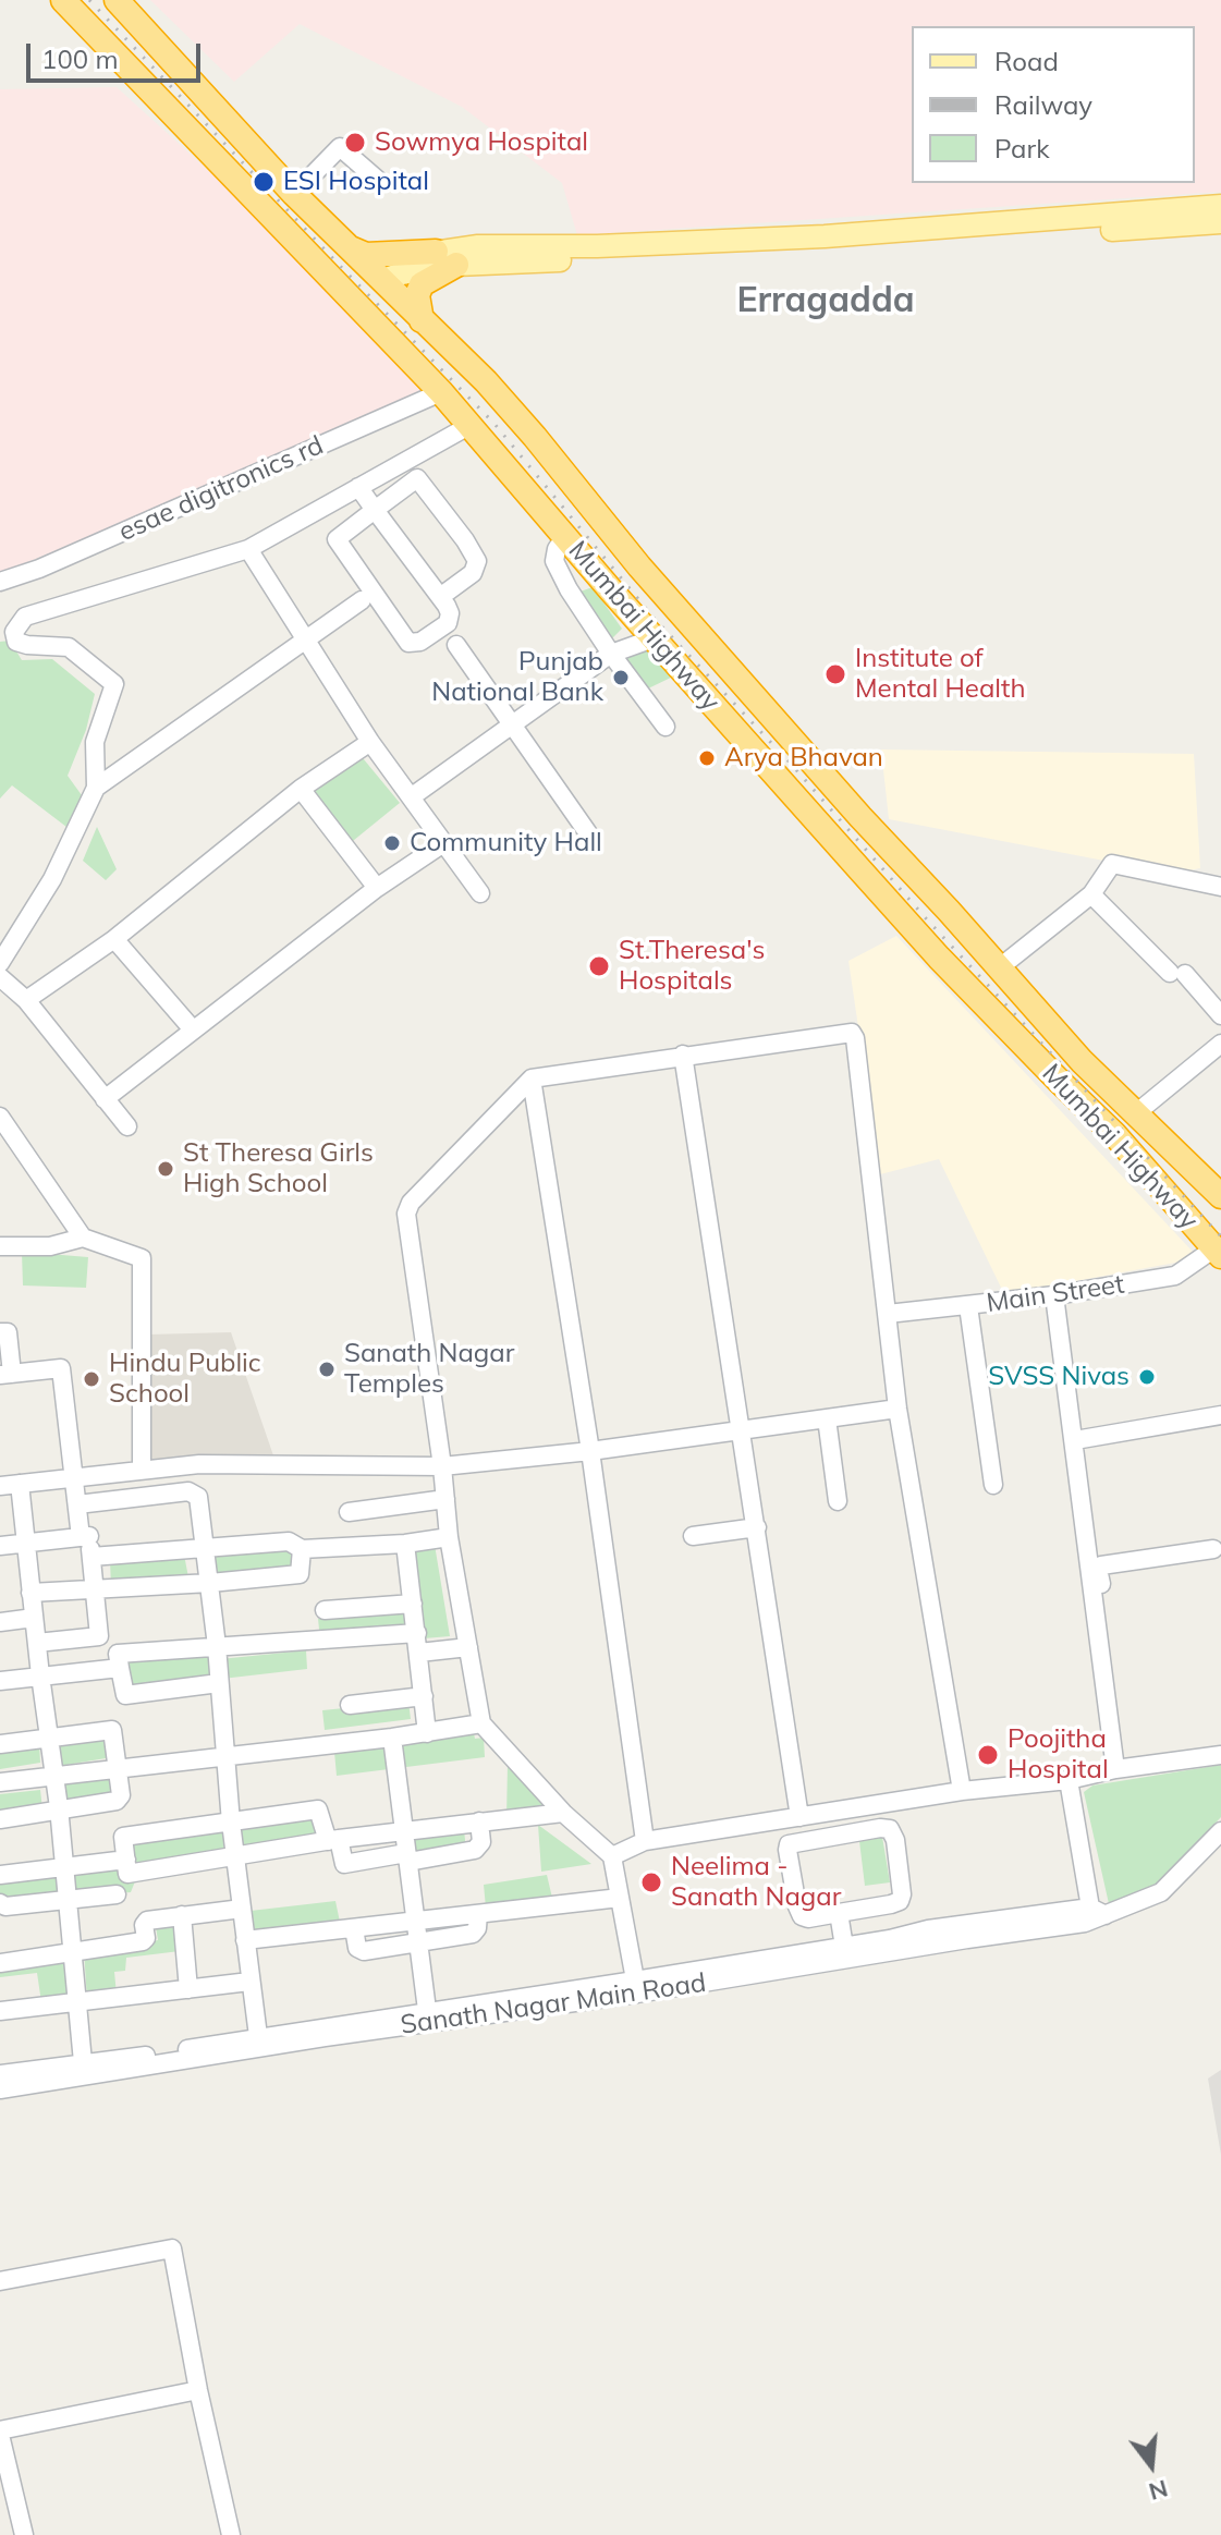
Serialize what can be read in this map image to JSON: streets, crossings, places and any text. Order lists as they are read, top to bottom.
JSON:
{
  "streets": {
    "highway": ["Mumbai Highway"],
    "street": ["esae digitronics rd", "Main Street", "Sanath Nagar Main Road"]
  },
  "crossings": [
    ["esae digitronics rd", "Mumbai Highway"],
    ["Mumbai Highway", "Main Street"]
  ],
  "districts": ["Erragadda"],
  "places": [
    "Sowmya Hospital",
    "ESI Hospital",
    "Institute of Mental Health",
    "Punjab National Bank",
    "Arya Bhavan",
    "Community Hall",
    "St.Theresa's Hospitals",
    "St Theresa Girls High School",
    "Sanath Nagar Temples",
    "SVSS Nivas",
    "Hindu Public School",
    "Poojitha Hospital",
    "Neelima - Sanath Nagar"
  ],
  "legend": ["Road", "Railway", "Park"],
  "scale_bar": "100 m",
  "north": "bottom"
}
